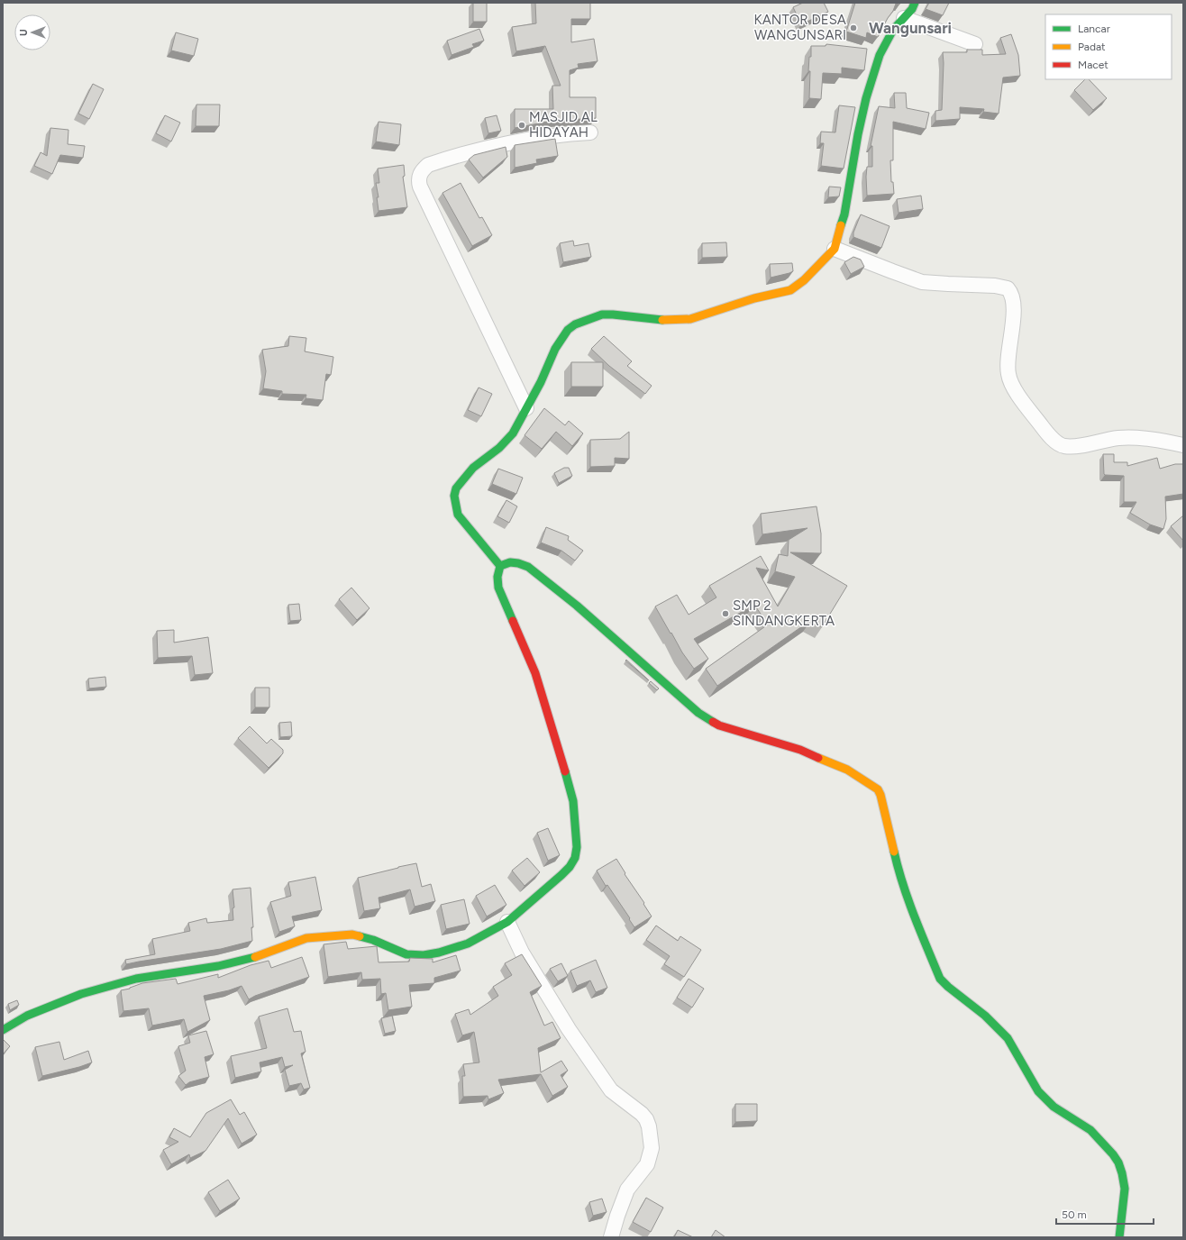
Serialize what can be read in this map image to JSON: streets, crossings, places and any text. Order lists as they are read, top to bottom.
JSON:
{
  "districts": ["Wangunsari"],
  "places": ["KANTOR DESA WANGUNSARI", "MASJID AL HIDAYAH", "SMP 2 SINDANGKERTA"],
  "legend": ["Lancar", "Padat", "Macet"],
  "scale_bar": "50 m",
  "north": "left"
}
